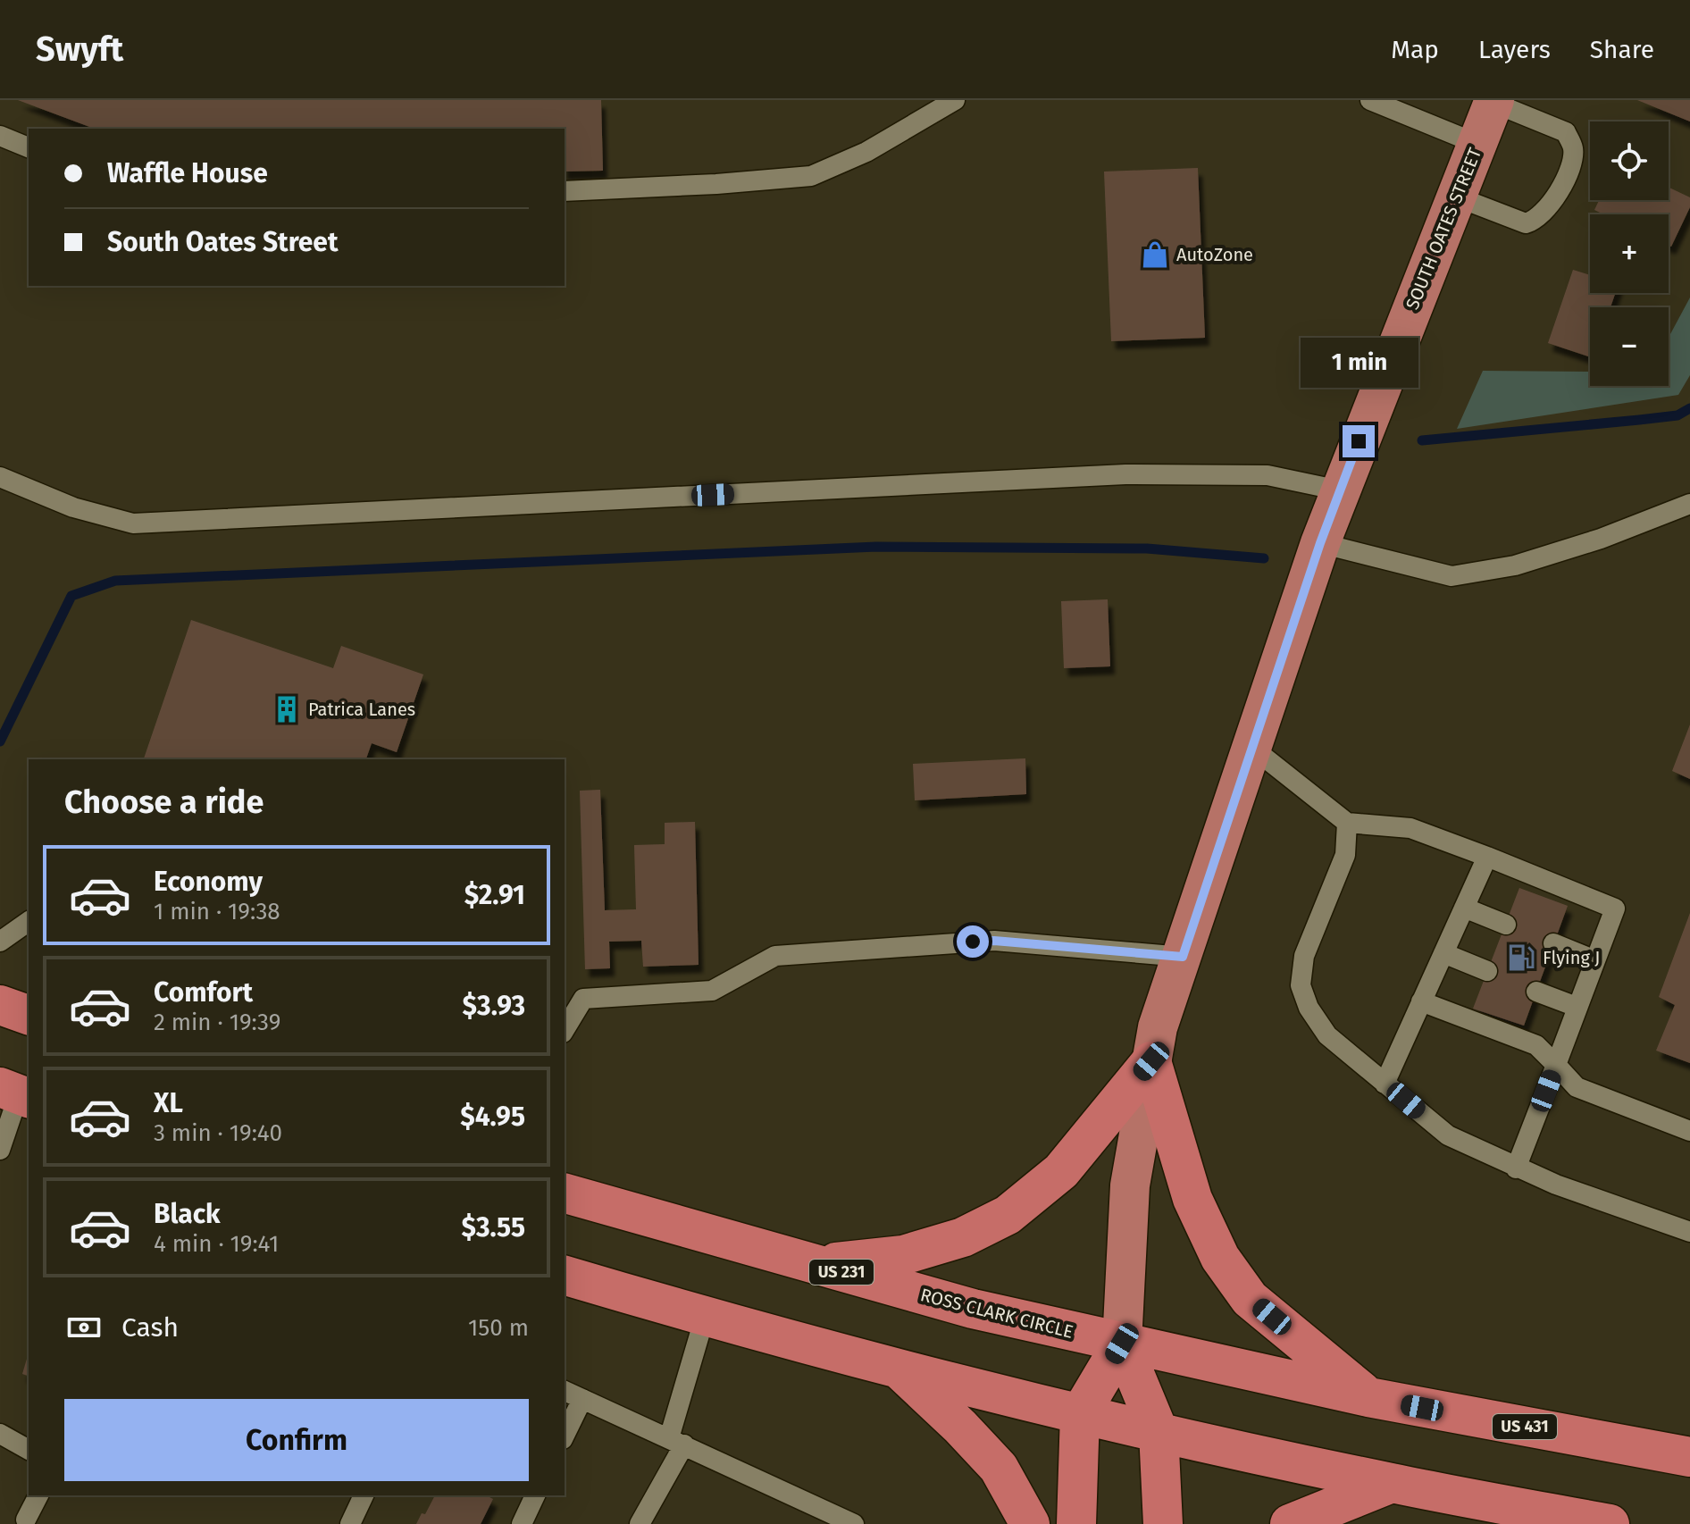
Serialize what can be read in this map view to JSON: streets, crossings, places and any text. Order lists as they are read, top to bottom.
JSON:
{
  "streets": {
    "highway": [
      "SOUTH OATES STREET",
      "US 231",
      "ROSS CLARK CIRCLE",
      "US 431"
    ]
  },
  "crossings": [
    ["SOUTH OATES STREET", "ROSS CLARK CIRCLE"]
  ],
  "places": {
    "shop": ["AutoZone"],
    "building": ["Patrica Lanes"],
    "fuel station": ["Flying J"]
  },
  "page": {
    "header": "Swyft",
    "nav": ["Map", "Layers", "Share"],
    "map_buttons": ["+", "−"],
    "banner": ["Waffle House", "South Oates Street"],
    "bubble": "1 min",
    "heading": "Choose a ride",
    "list": [
      {
        "name": "Economy",
        "note": "1 min · 19:38",
        "value": "$2.91"
      },
      {
        "name": "Comfort",
        "note": "2 min · 19:39",
        "value": "$3.93"
      },
      {
        "name": "XL",
        "note": "3 min · 19:40",
        "value": "$4.95"
      },
      {
        "name": "Black",
        "note": "4 min · 19:41",
        "value": "$3.55"
      }
    ],
    "pay": ["Cash", "150 m"],
    "buttons": "Confirm"
  }
}
